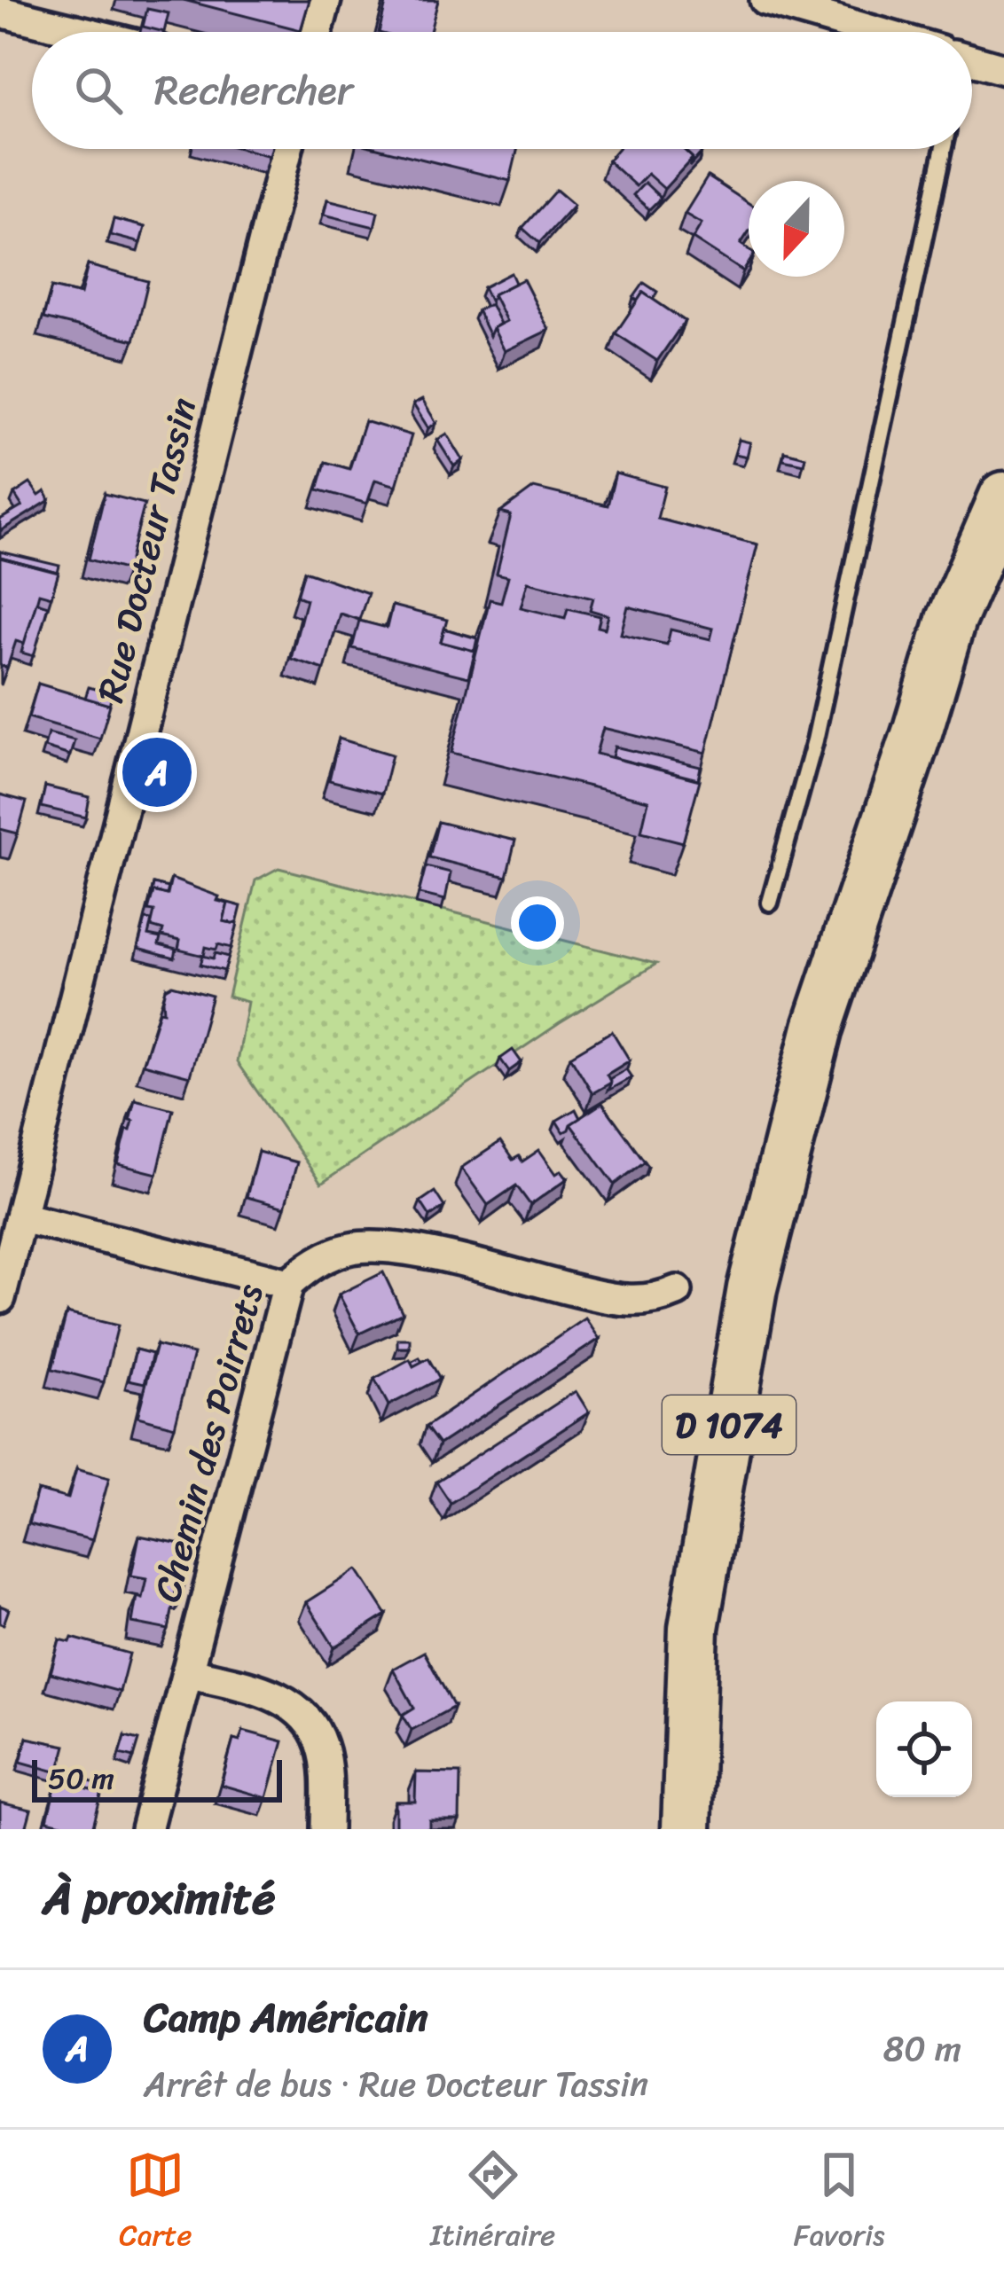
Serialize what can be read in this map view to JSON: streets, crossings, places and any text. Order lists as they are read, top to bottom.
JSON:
{
  "streets": {
    "main road": ["D 1074"],
    "street": ["Rue Docteur Tassin", "Chemin des Poirrets"]
  },
  "scale_bar": "50 m",
  "north": "bottom",
  "page": {
    "search": "Rechercher",
    "pins": "A",
    "scale": "50 m",
    "heading": "À proximité",
    "list": [
      {
        "mark": "A",
        "name": "Camp Américain",
        "note": "Arrêt de bus · Rue Docteur Tassin",
        "value": "80 m"
      }
    ],
    "nav": ["Carte", "Itinéraire", "Favoris"]
  }
}
